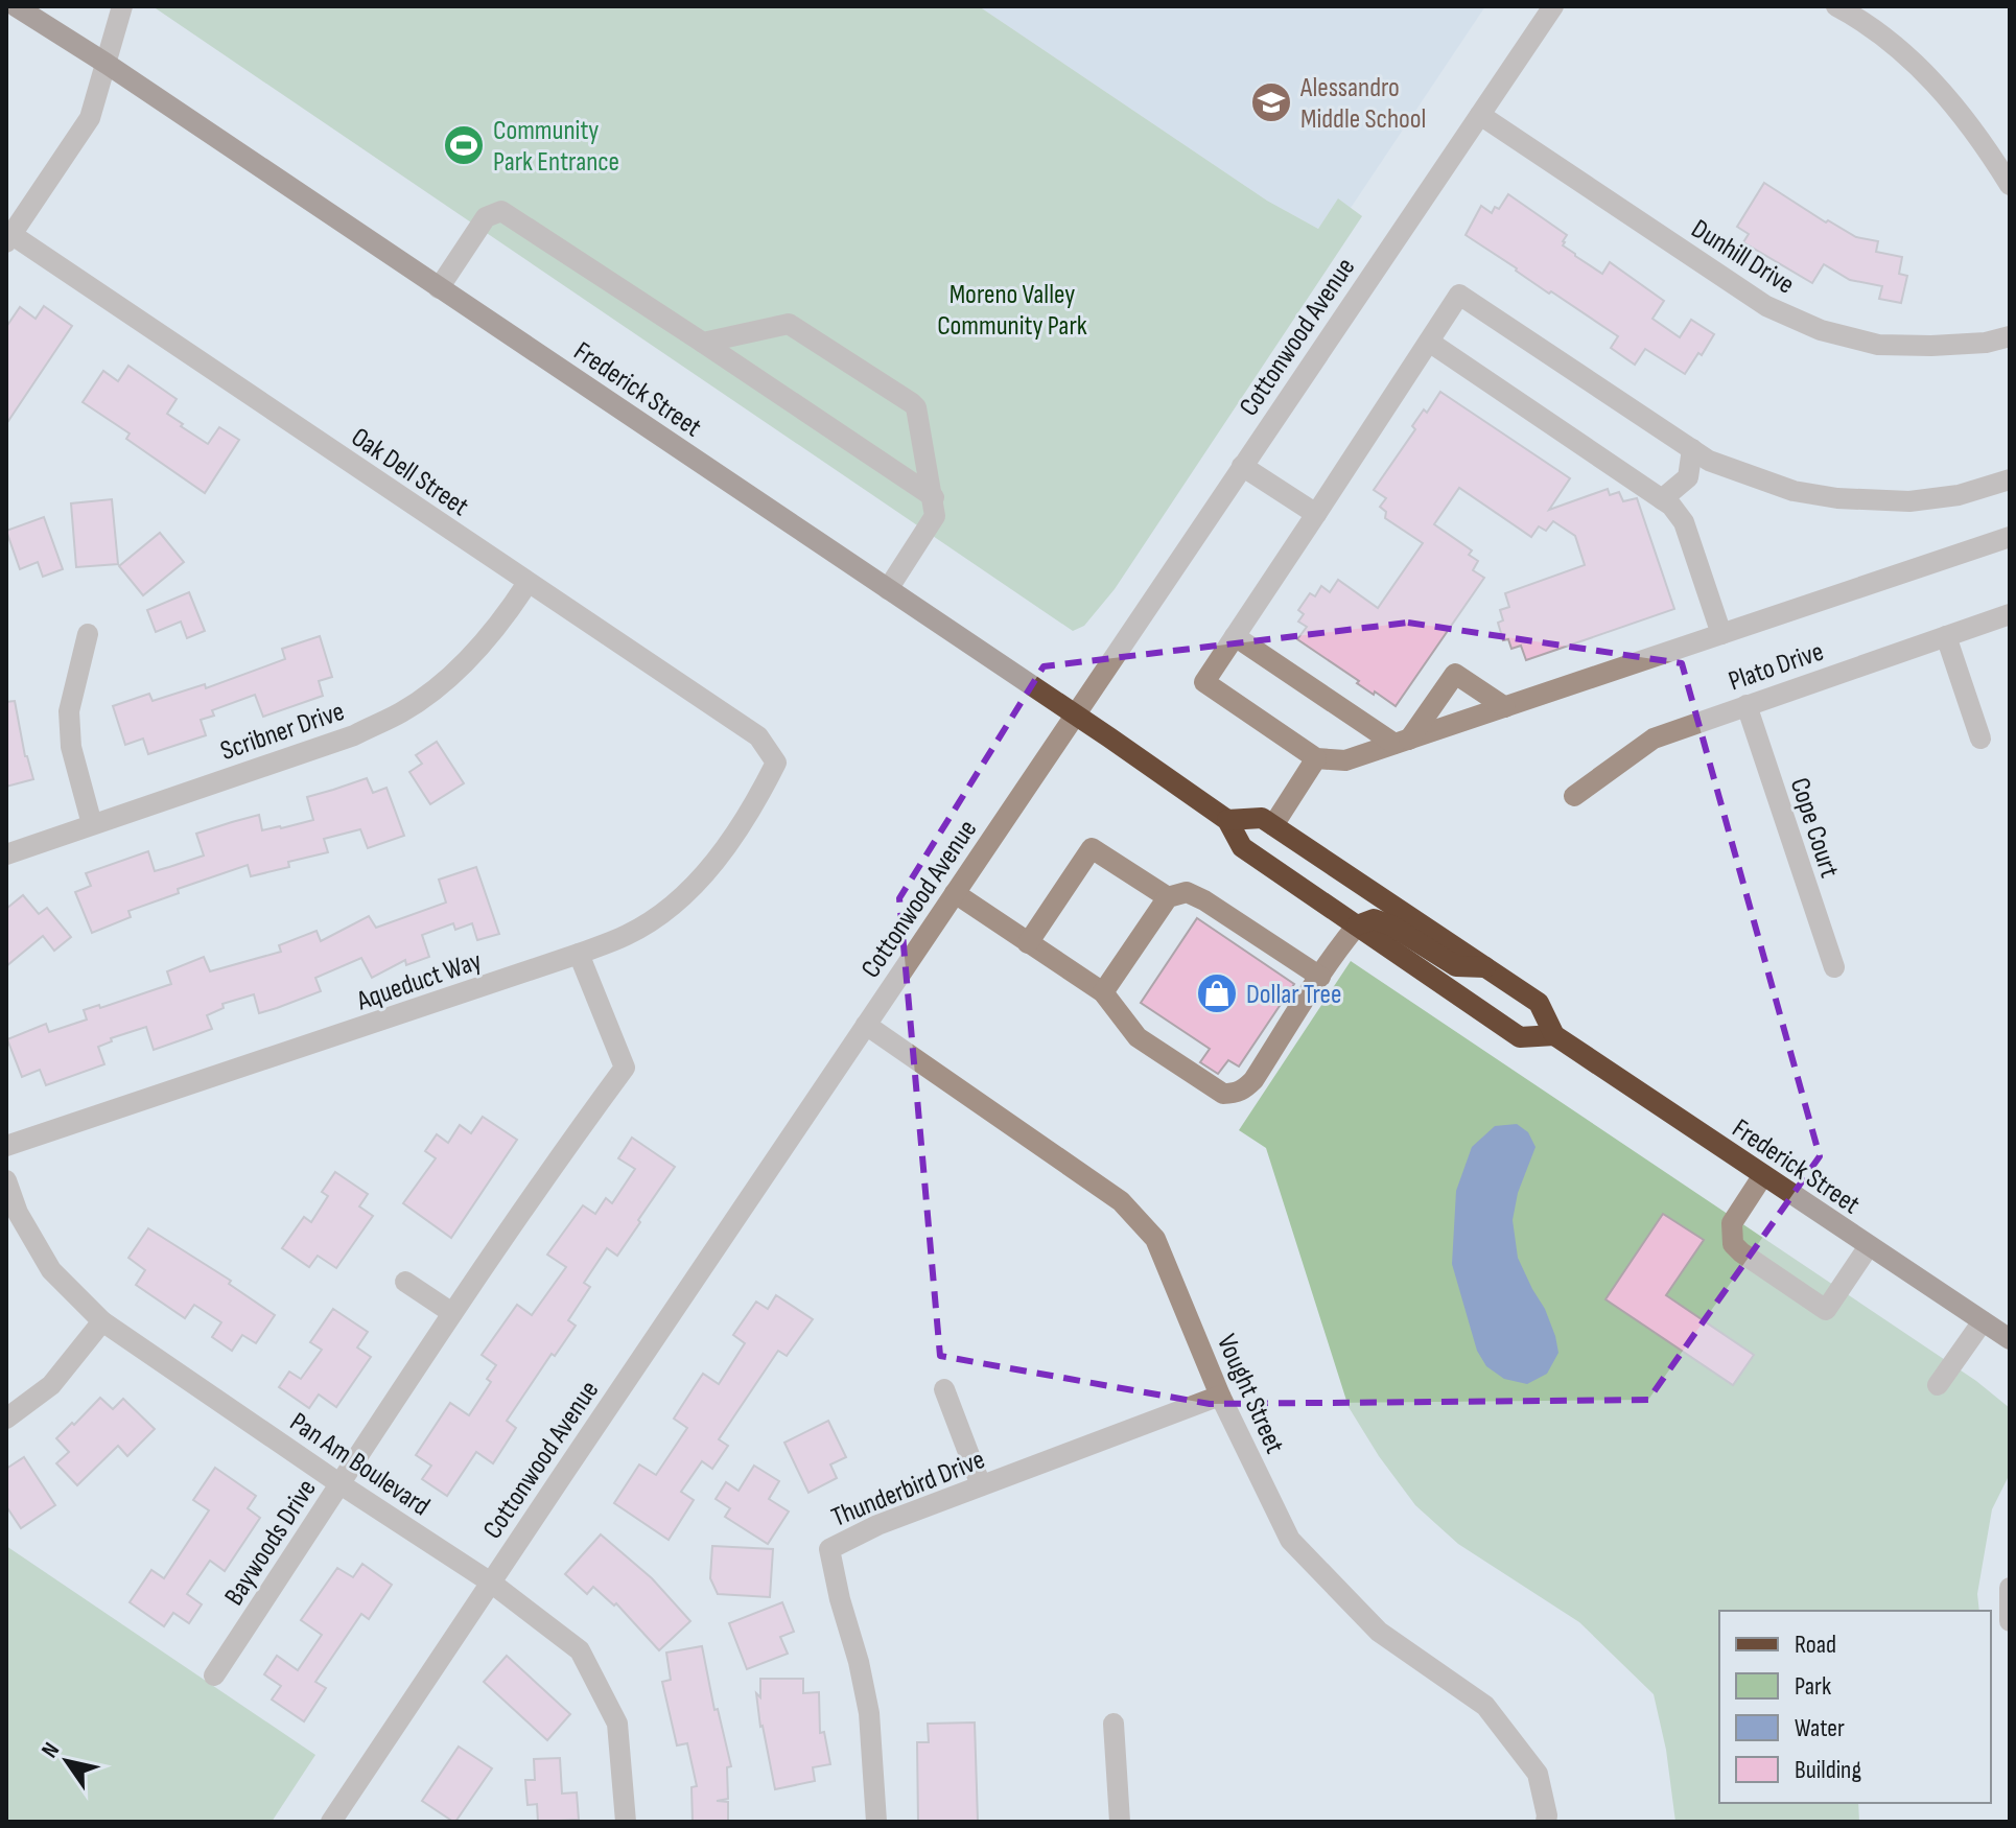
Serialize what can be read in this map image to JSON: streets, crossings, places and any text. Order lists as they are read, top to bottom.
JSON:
{
  "streets": {
    "main road": ["Frederick Street"],
    "street": [
      "Dunhill Drive",
      "Cottonwood Avenue",
      "Oak Dell Street",
      "Plato Drive",
      "Scribner Drive",
      "Cope Court",
      "Aqueduct Way",
      "Vought Street",
      "Pan Am Boulevard",
      "Thunderbird Drive",
      "Baywoods Drive"
    ]
  },
  "crossings": [
    ["Dunhill Drive", "Cottonwood Avenue"],
    ["Cottonwood Avenue", "Frederick Street"],
    ["Cottonwood Avenue", "Vought Street"],
    ["Cottonwood Avenue", "Pan Am Boulevard"],
    ["Oak Dell Street", "Scribner Drive"],
    ["Oak Dell Street", "Aqueduct Way"],
    ["Plato Drive", "Cope Court"],
    ["Aqueduct Way", "Baywoods Drive"],
    ["Vought Street", "Thunderbird Drive"],
    ["Pan Am Boulevard", "Baywoods Drive"]
  ],
  "parks": ["Moreno Valley Community Park"],
  "places": {
    "school or university": ["Alessandro Middle School"],
    "sports": ["Community Park Entrance"],
    "shop": ["Dollar Tree"]
  },
  "legend": [
    "Road",
    "Park",
    "Water",
    "Building"
  ],
  "north": "top left"
}
